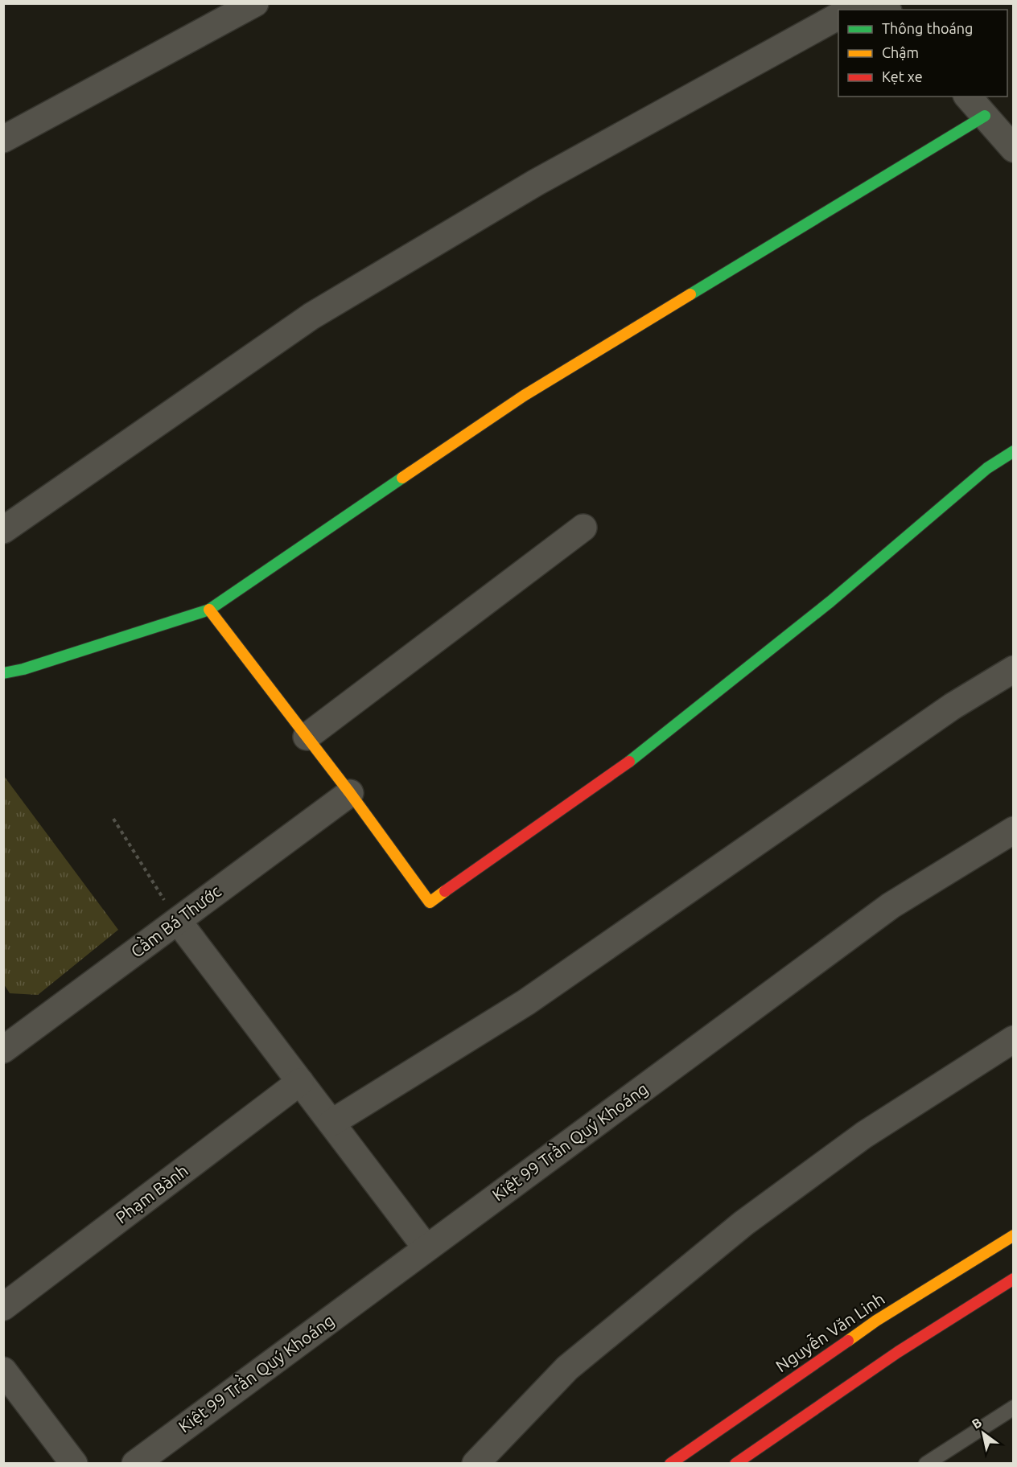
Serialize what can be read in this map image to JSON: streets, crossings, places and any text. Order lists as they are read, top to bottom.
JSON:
{
  "streets": {
    "street": [
      "Cầm Bá Thước",
      "Kiệt 99 Trần Quý Khoáng",
      "Phạm Bành",
      "Nguyễn Văn Linh"
    ]
  },
  "legend": ["Thông thoáng", "Chậm", "Kẹt xe"],
  "north": "top left"
}
